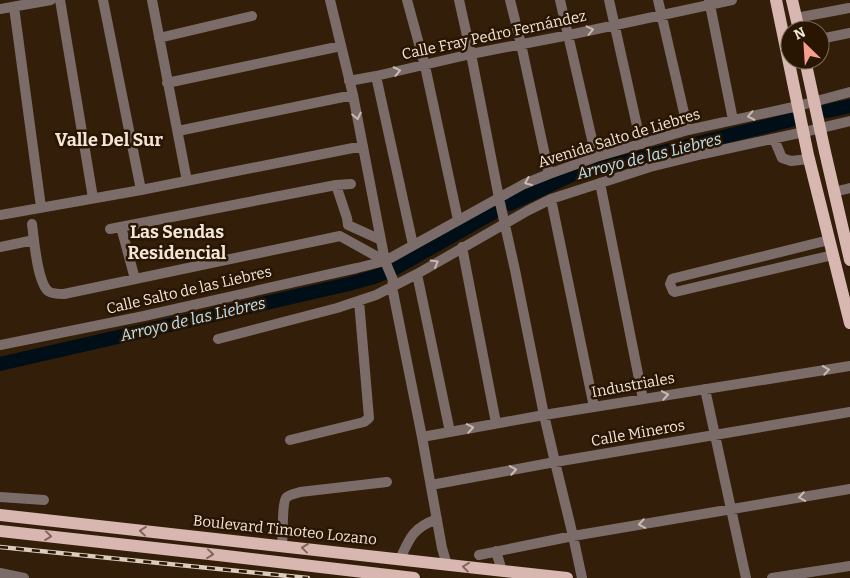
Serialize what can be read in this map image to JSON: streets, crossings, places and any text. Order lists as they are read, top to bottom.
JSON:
{
  "streets": {
    "main road": ["Boulevard Timoteo Lozano"],
    "street": [
      "Calle Fray Pedro Fernández",
      "Avenida Salto de Liebres",
      "Calle Salto de las Liebres",
      "Industriales",
      "Calle Mineros"
    ]
  },
  "crossings": [
    ["Avenida Salto de Liebres", "Calle Salto de las Liebres"]
  ],
  "one_way": ["Industriales"],
  "districts": ["Valle Del Sur", "Las Sendas Residencial"],
  "water": ["Arroyo de las Liebres"],
  "north": "top left"
}
